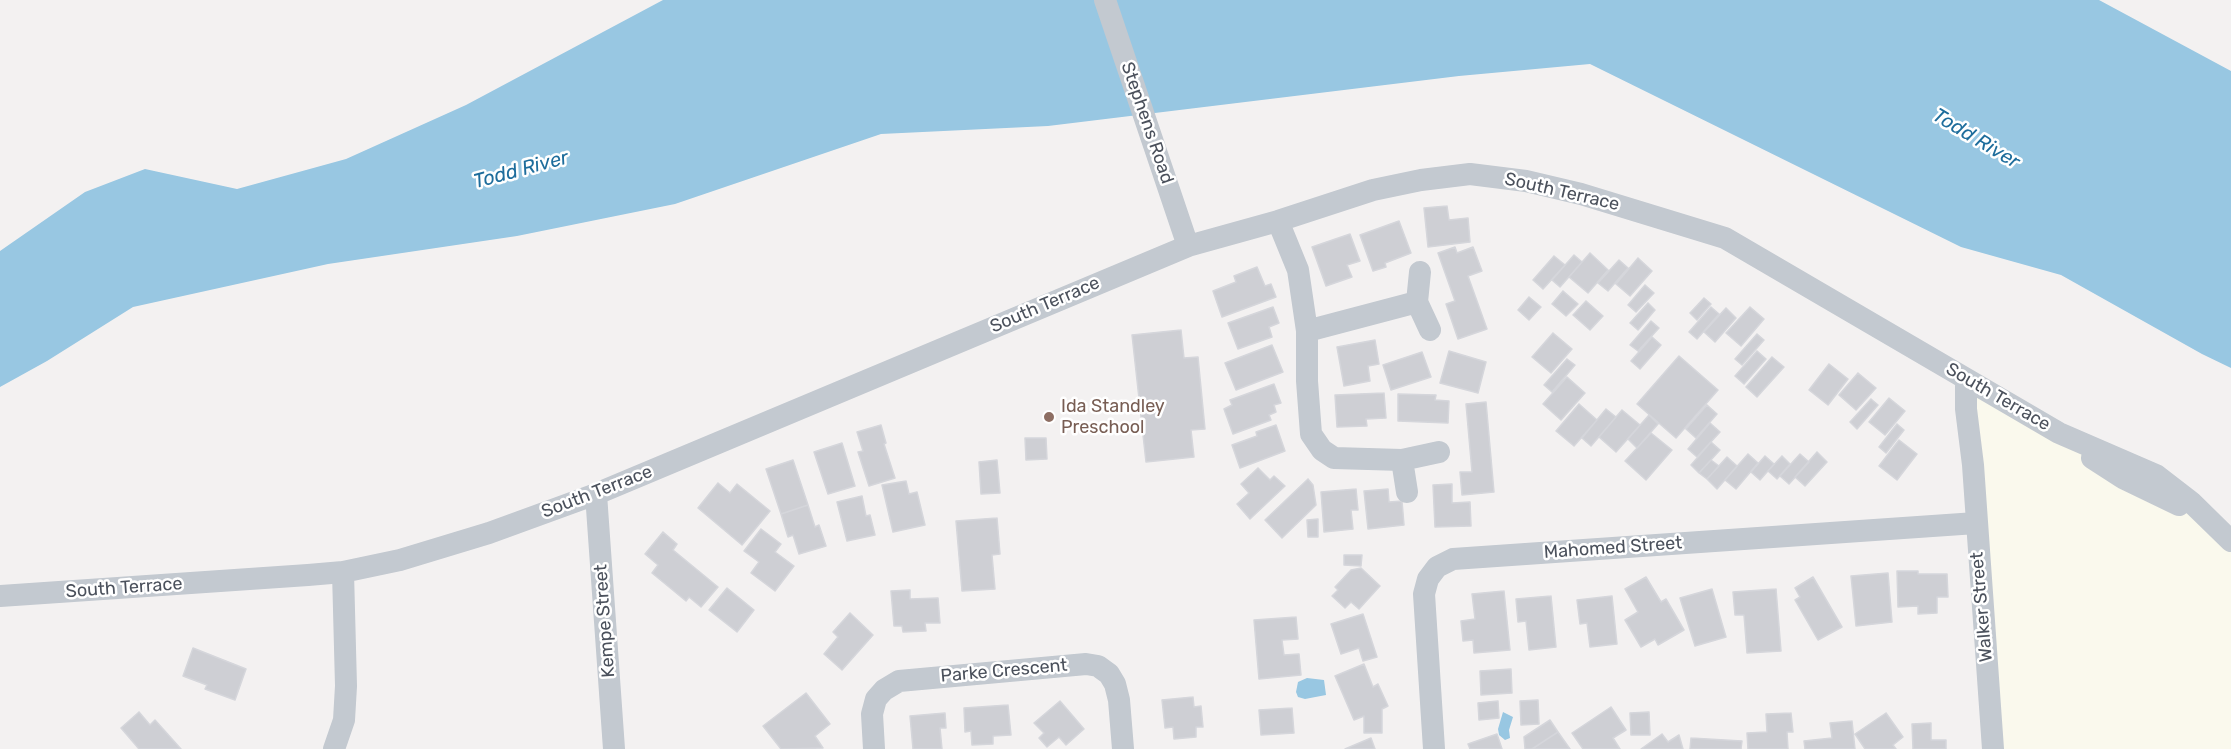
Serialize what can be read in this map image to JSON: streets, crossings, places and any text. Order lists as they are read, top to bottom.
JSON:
{
  "streets": {
    "street": [
      "Stephens Road",
      "South Terrace",
      "Mahomed Street",
      "Walker Street",
      "Kempe Street",
      "Parke Crescent"
    ]
  },
  "crossings": [
    ["Stephens Road", "South Terrace"],
    ["South Terrace", "Walker Street"],
    ["South Terrace", "Kempe Street"],
    ["Mahomed Street", "Walker Street"]
  ],
  "water": ["Todd River"],
  "places": ["Ida Standley Preschool"]
}
